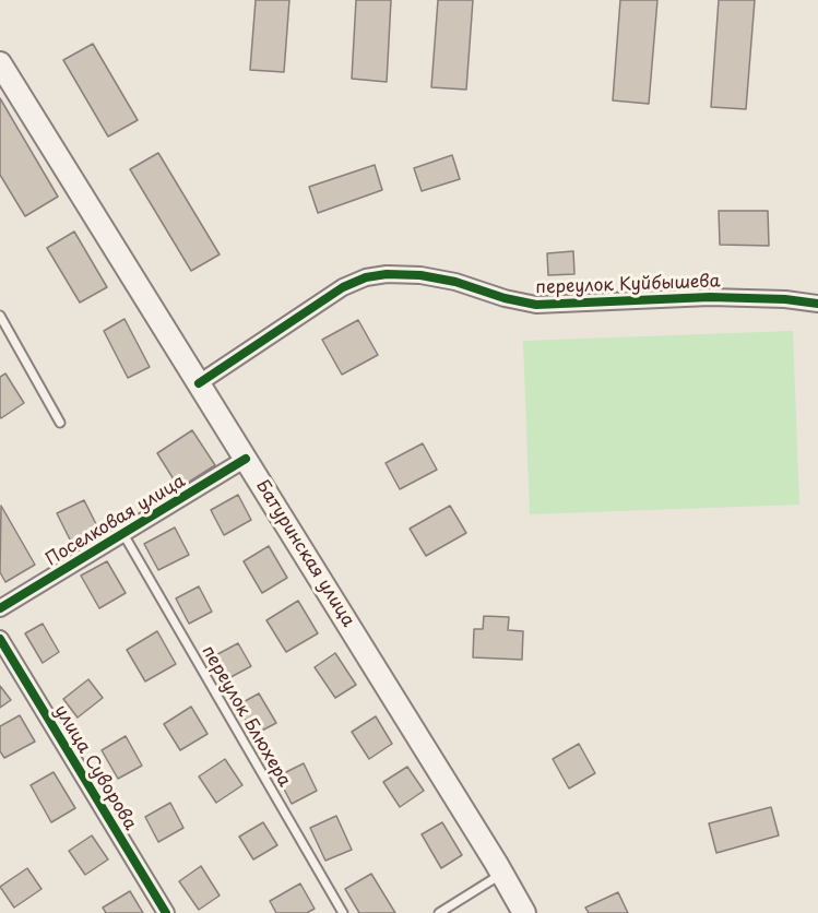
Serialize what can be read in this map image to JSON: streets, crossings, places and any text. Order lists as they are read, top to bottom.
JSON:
{
  "streets": {
    "main road": ["Батуринская улица"],
    "street": ["переулок Куйбышева", "Поселковая улица", "улица Суворова"],
    "lane": ["переулок Блюхера"]
  },
  "crossings": [
    ["переулок Куйбышева", "Батуринская улица"],
    ["Поселковая улица", "Батуринская улица"],
    ["Поселковая улица", "переулок Блюхера"]
  ]
}
